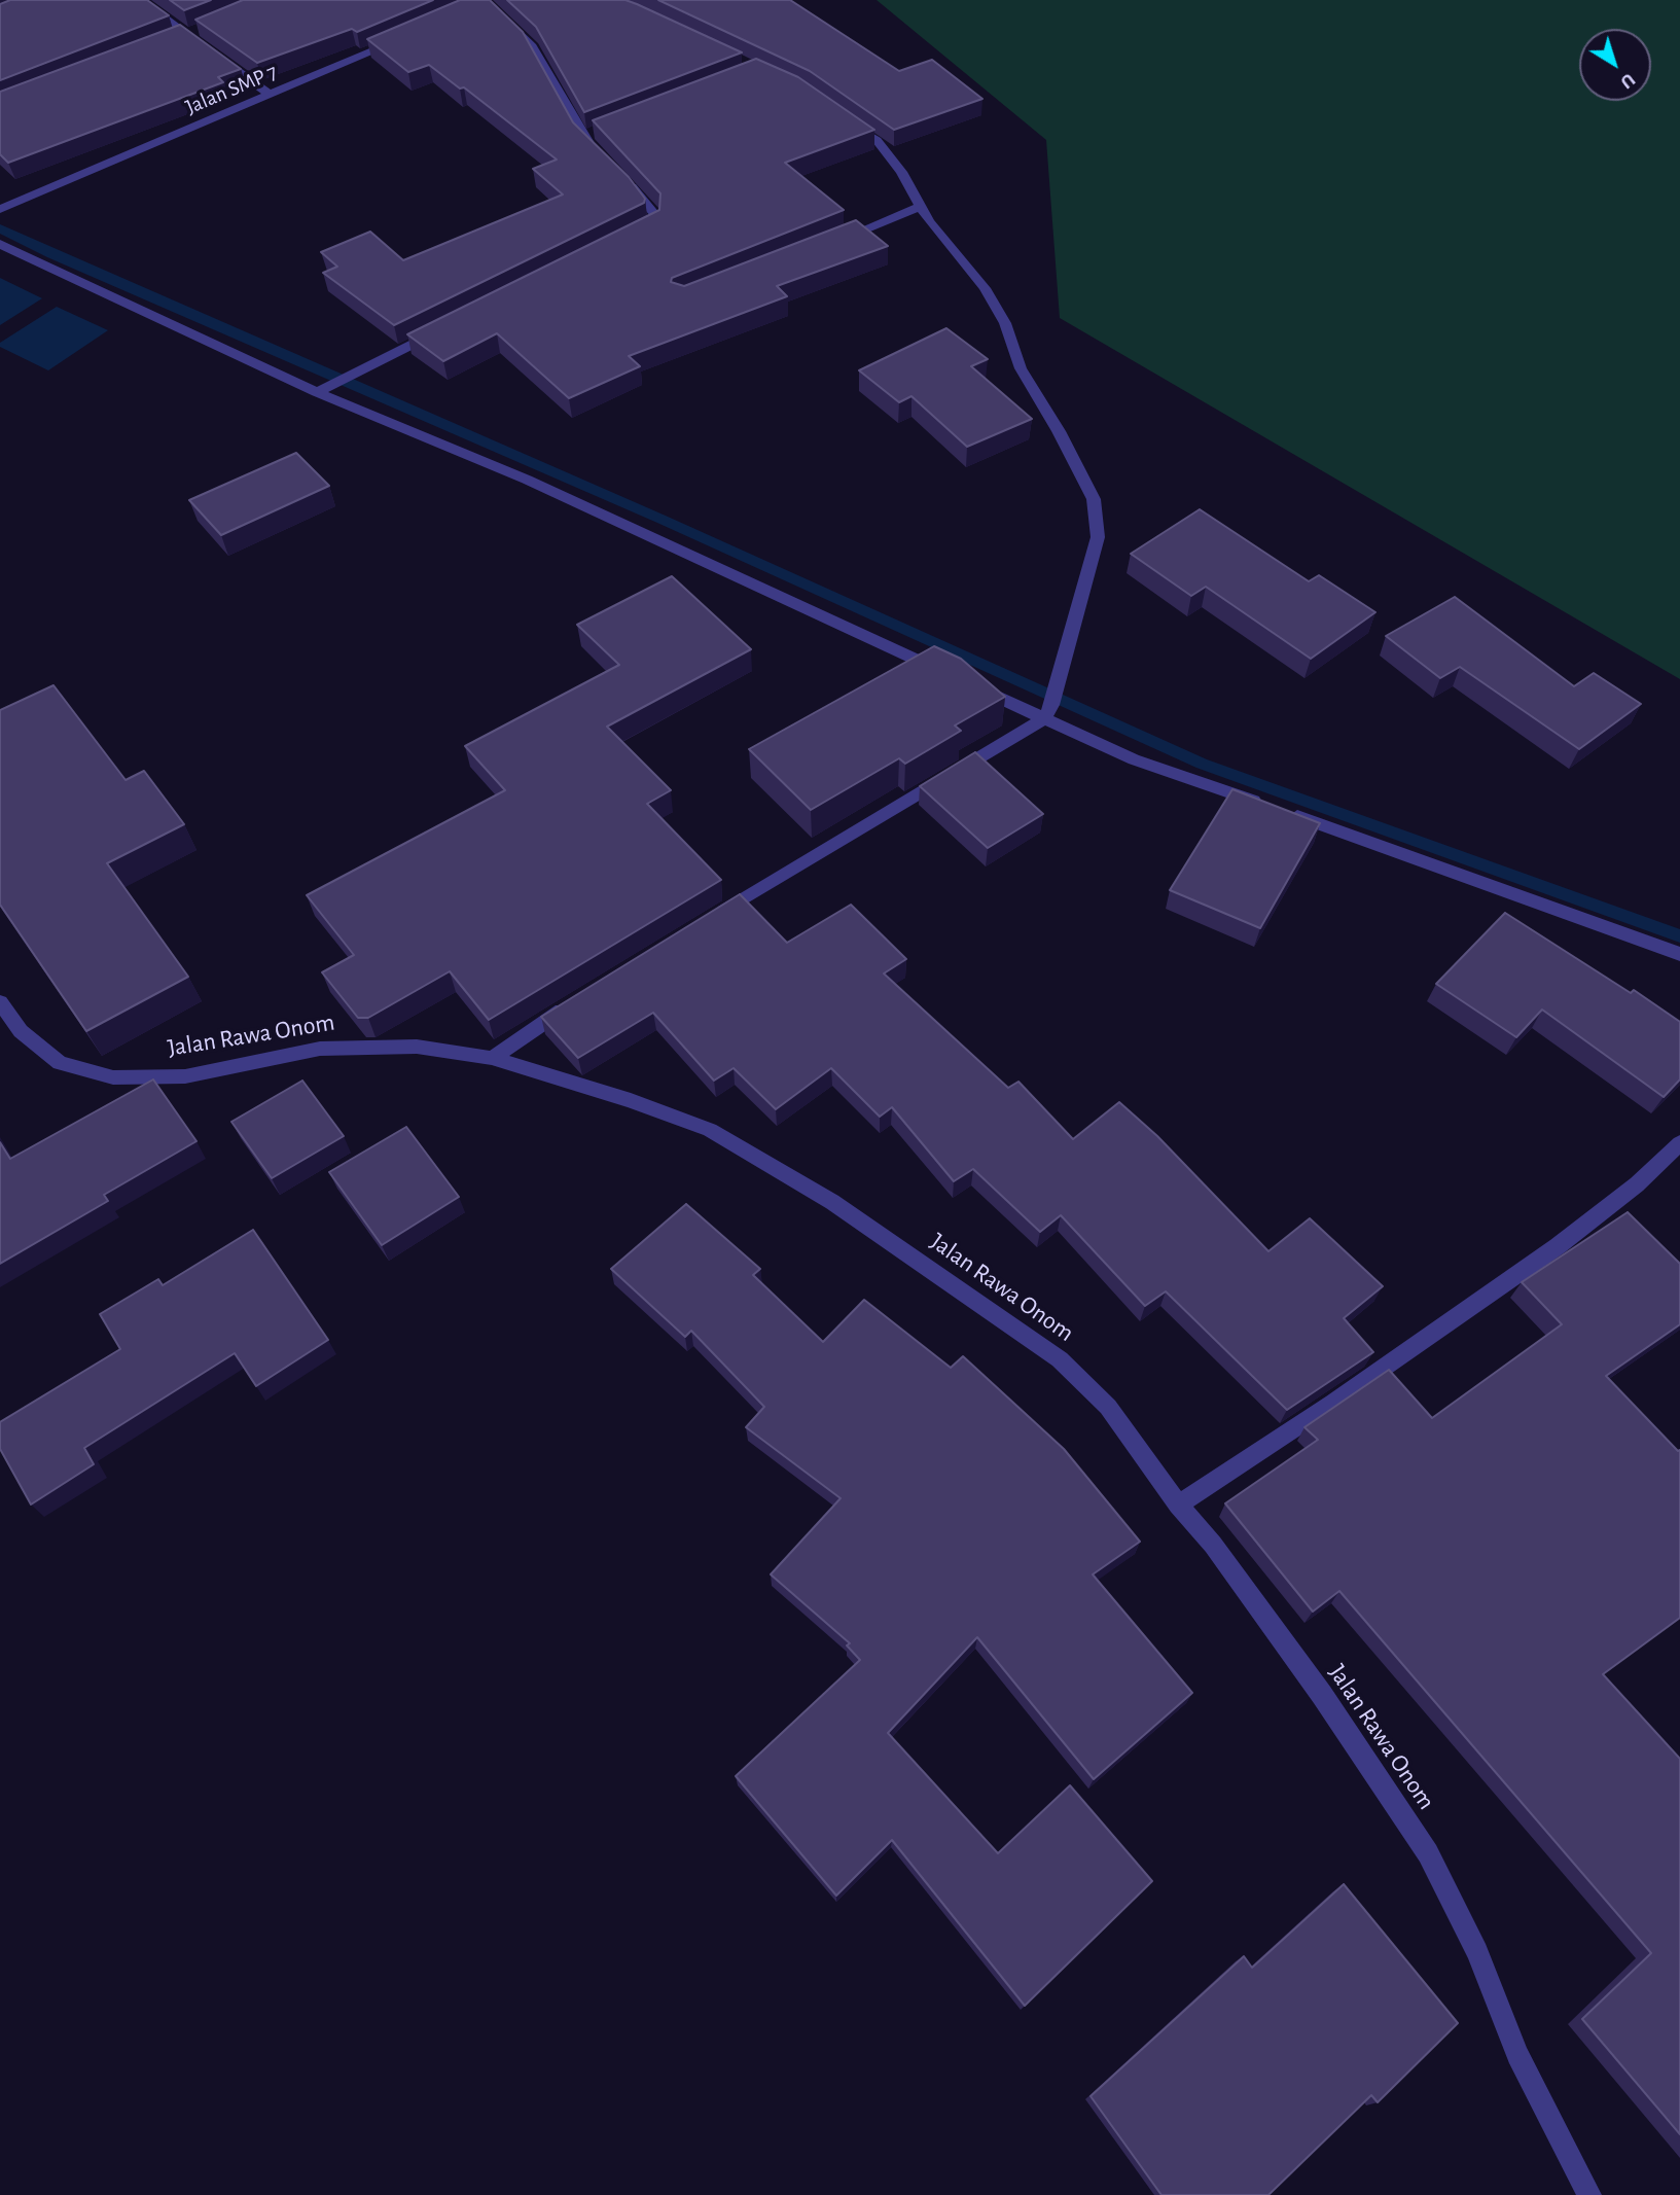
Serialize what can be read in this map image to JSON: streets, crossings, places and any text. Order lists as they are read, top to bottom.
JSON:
{
  "streets": {
    "street": ["Jalan SMP 7", "Jalan Rawa Onom"]
  },
  "north": "bottom right"
}
